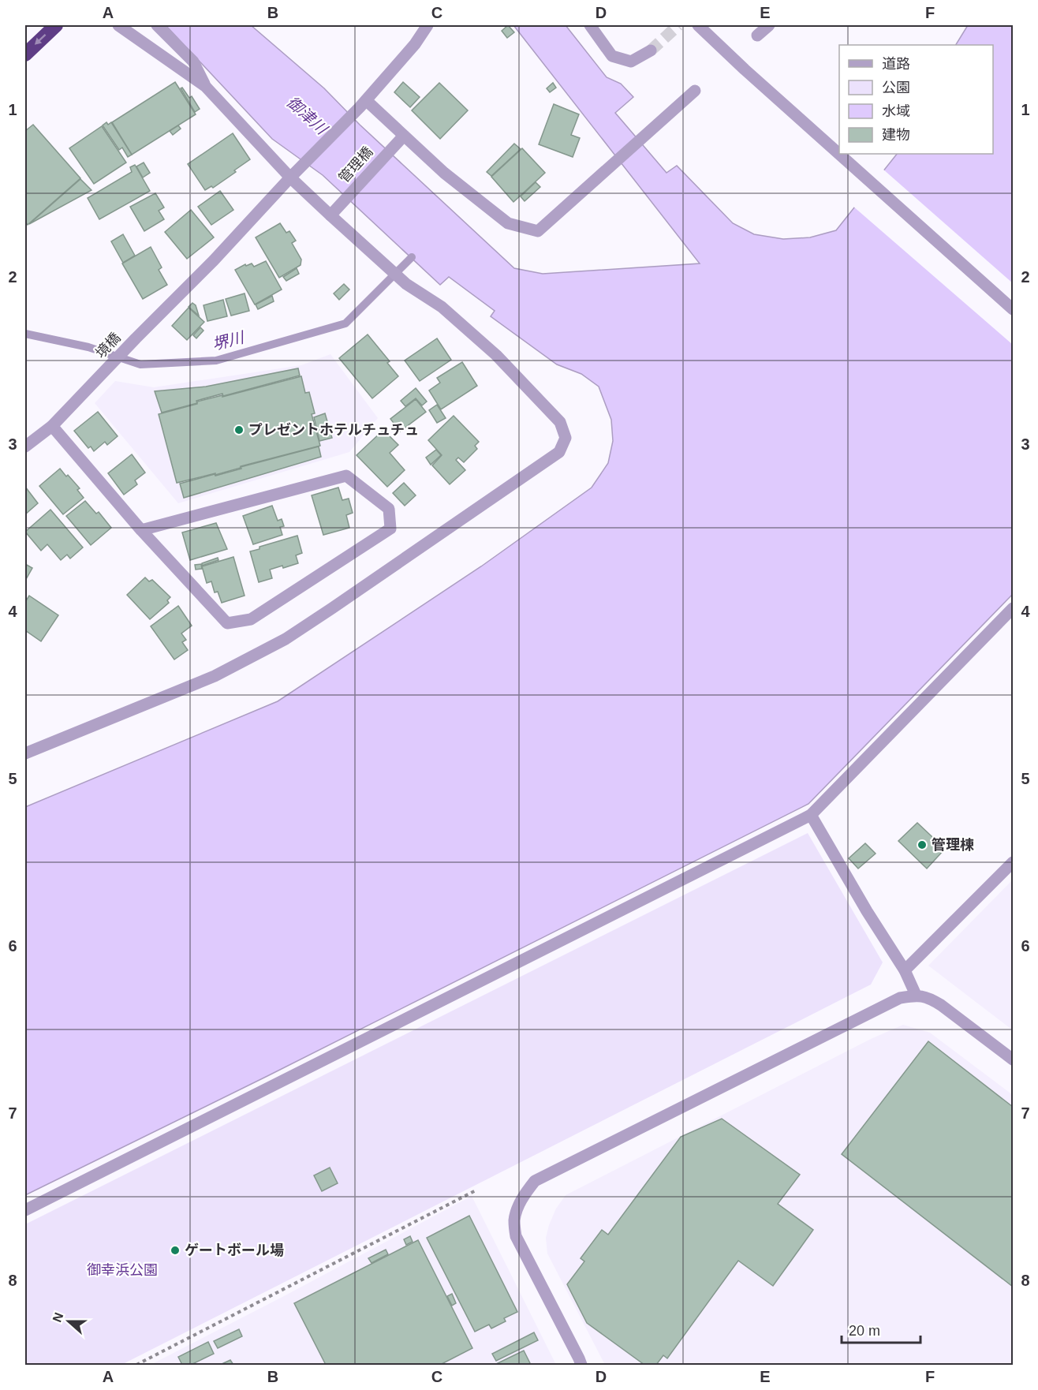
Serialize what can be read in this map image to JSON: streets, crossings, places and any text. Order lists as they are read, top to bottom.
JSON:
{
  "streets": {
    "street": ["管理橋", "境橋"]
  },
  "water": ["御津川", "堺川"],
  "parks": ["御幸浜公園"],
  "places": ["プレゼントホテルチュチュ", "管理棟", "ゲートボール場"],
  "legend": [
    "道路",
    "公園",
    "水域",
    "建物"
  ],
  "scale_bar": "20 m",
  "north": "left",
  "grid": {
    "columns": [
      "A",
      "B",
      "C",
      "D",
      "E",
      "F"
    ],
    "rows": [
      "1",
      "2",
      "3",
      "4",
      "5",
      "6",
      "7",
      "8"
    ]
  }
}
